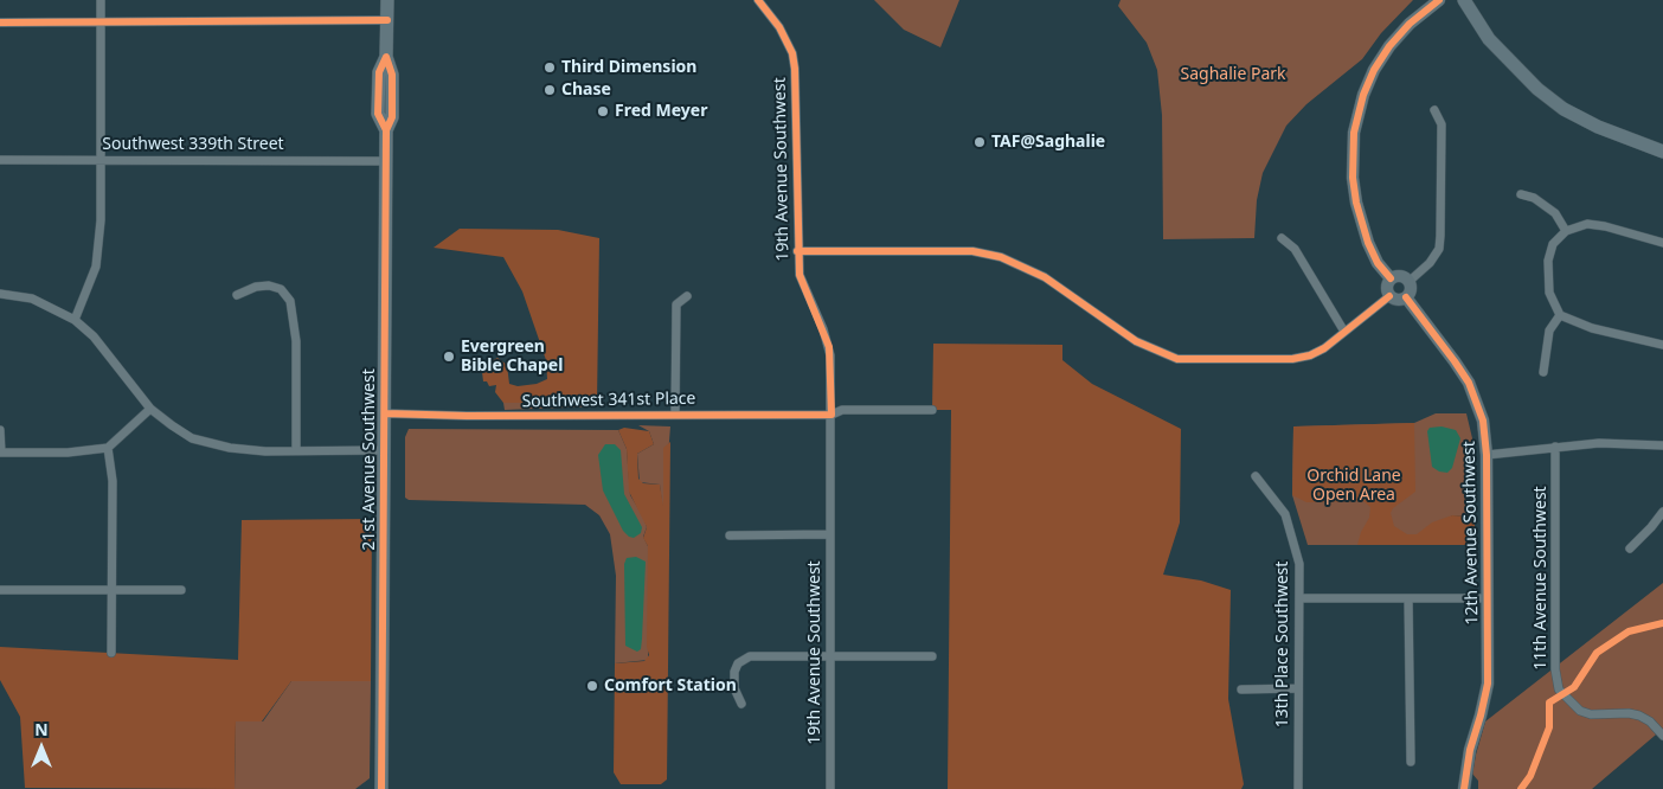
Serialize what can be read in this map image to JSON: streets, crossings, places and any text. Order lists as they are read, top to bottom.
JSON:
{
  "streets": {
    "main road": ["21st Avenue Southwest"],
    "street": [
      "Southwest 339th Street",
      "19th Avenue Southwest",
      "Southwest 341st Place",
      "12th Avenue Southwest",
      "11th Avenue Southwest",
      "13th Place Southwest"
    ]
  },
  "crossings": [
    ["Southwest 339th Street", "21st Avenue Southwest"],
    ["19th Avenue Southwest", "Southwest 341st Place"],
    ["Southwest 341st Place", "21st Avenue Southwest"]
  ],
  "parks": ["Saghalie Park", "Orchid Lane Open Area"],
  "places": [
    "Third Dimension",
    "Chase",
    "Fred Meyer",
    "TAF@Saghalie",
    "Evergreen Bible Chapel",
    "Comfort Station"
  ],
  "north": "top"
}
